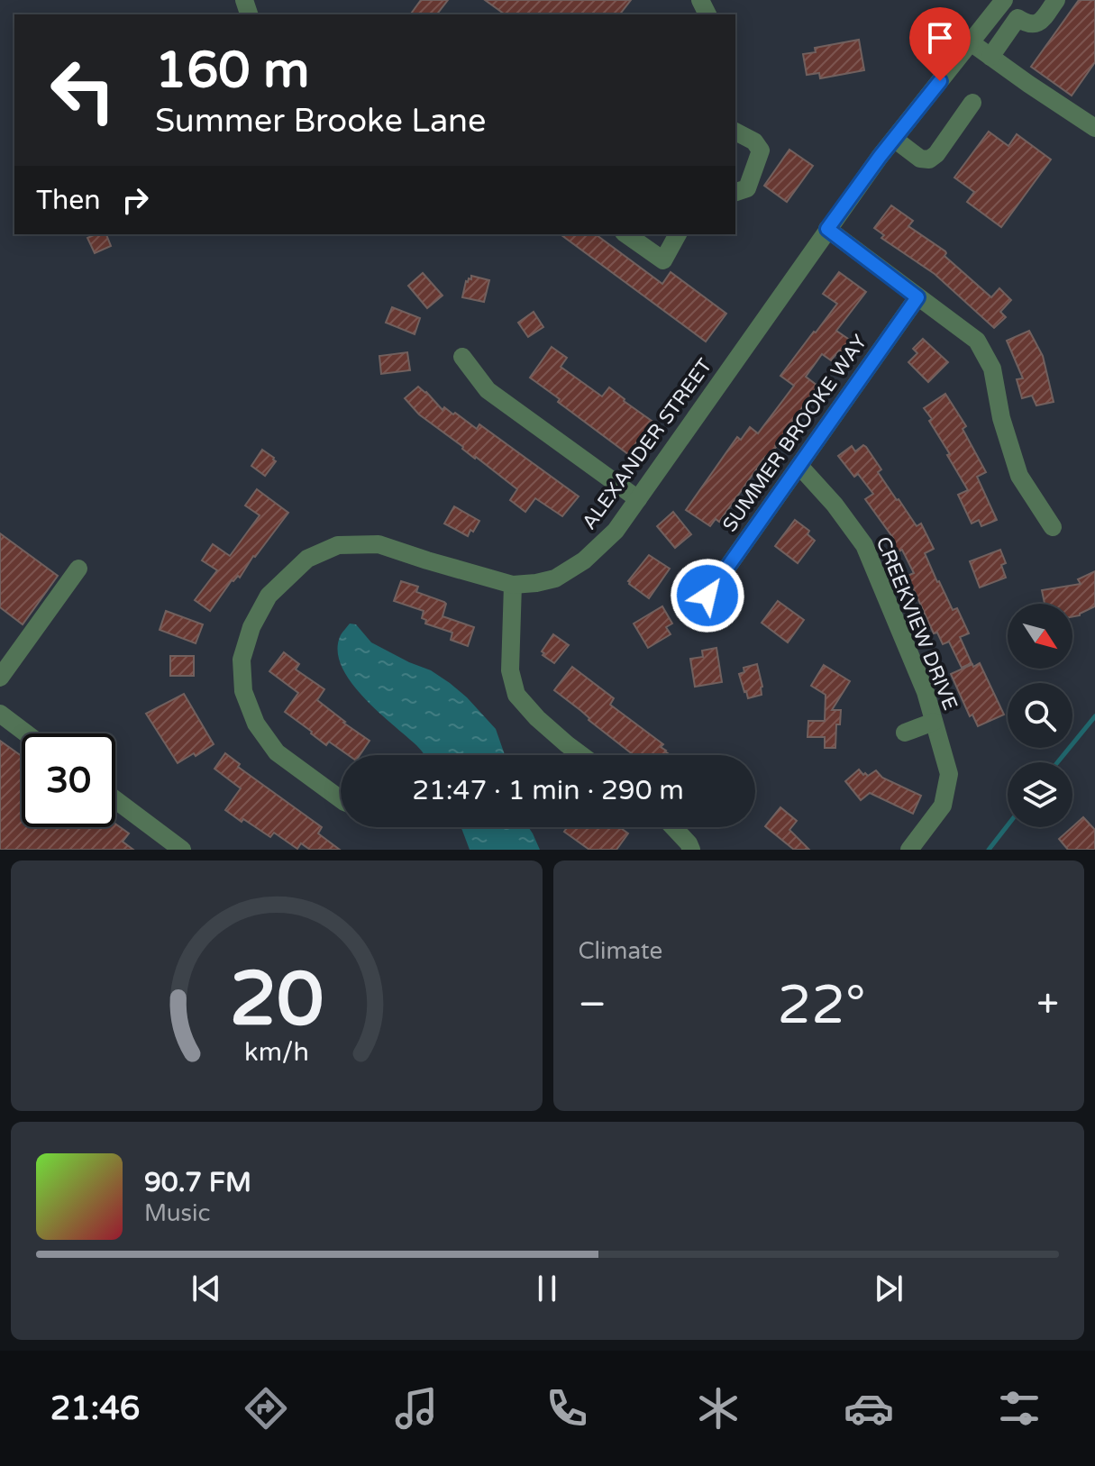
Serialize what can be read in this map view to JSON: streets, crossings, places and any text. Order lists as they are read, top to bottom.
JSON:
{
  "streets": {
    "street": ["SUMMER BROOKE WAY", "ALEXANDER STREET", "CREEKVIEW DRIVE"]
  },
  "crossings": [
    ["SUMMER BROOKE WAY", "CREEKVIEW DRIVE"]
  ],
  "north": "bottom right",
  "page": {
    "turn": ["160 m", "Summer Brooke Lane"],
    "then": "Then",
    "limit": "30",
    "trip": "21:47 · 1 min · 290 m",
    "tile": "Climate",
    "heat": ["−", "22°", "+"],
    "song": ["90.7 FM", "Music"],
    "tabs": "21:46",
    "gauge": ["20", "km/h"]
  }
}
